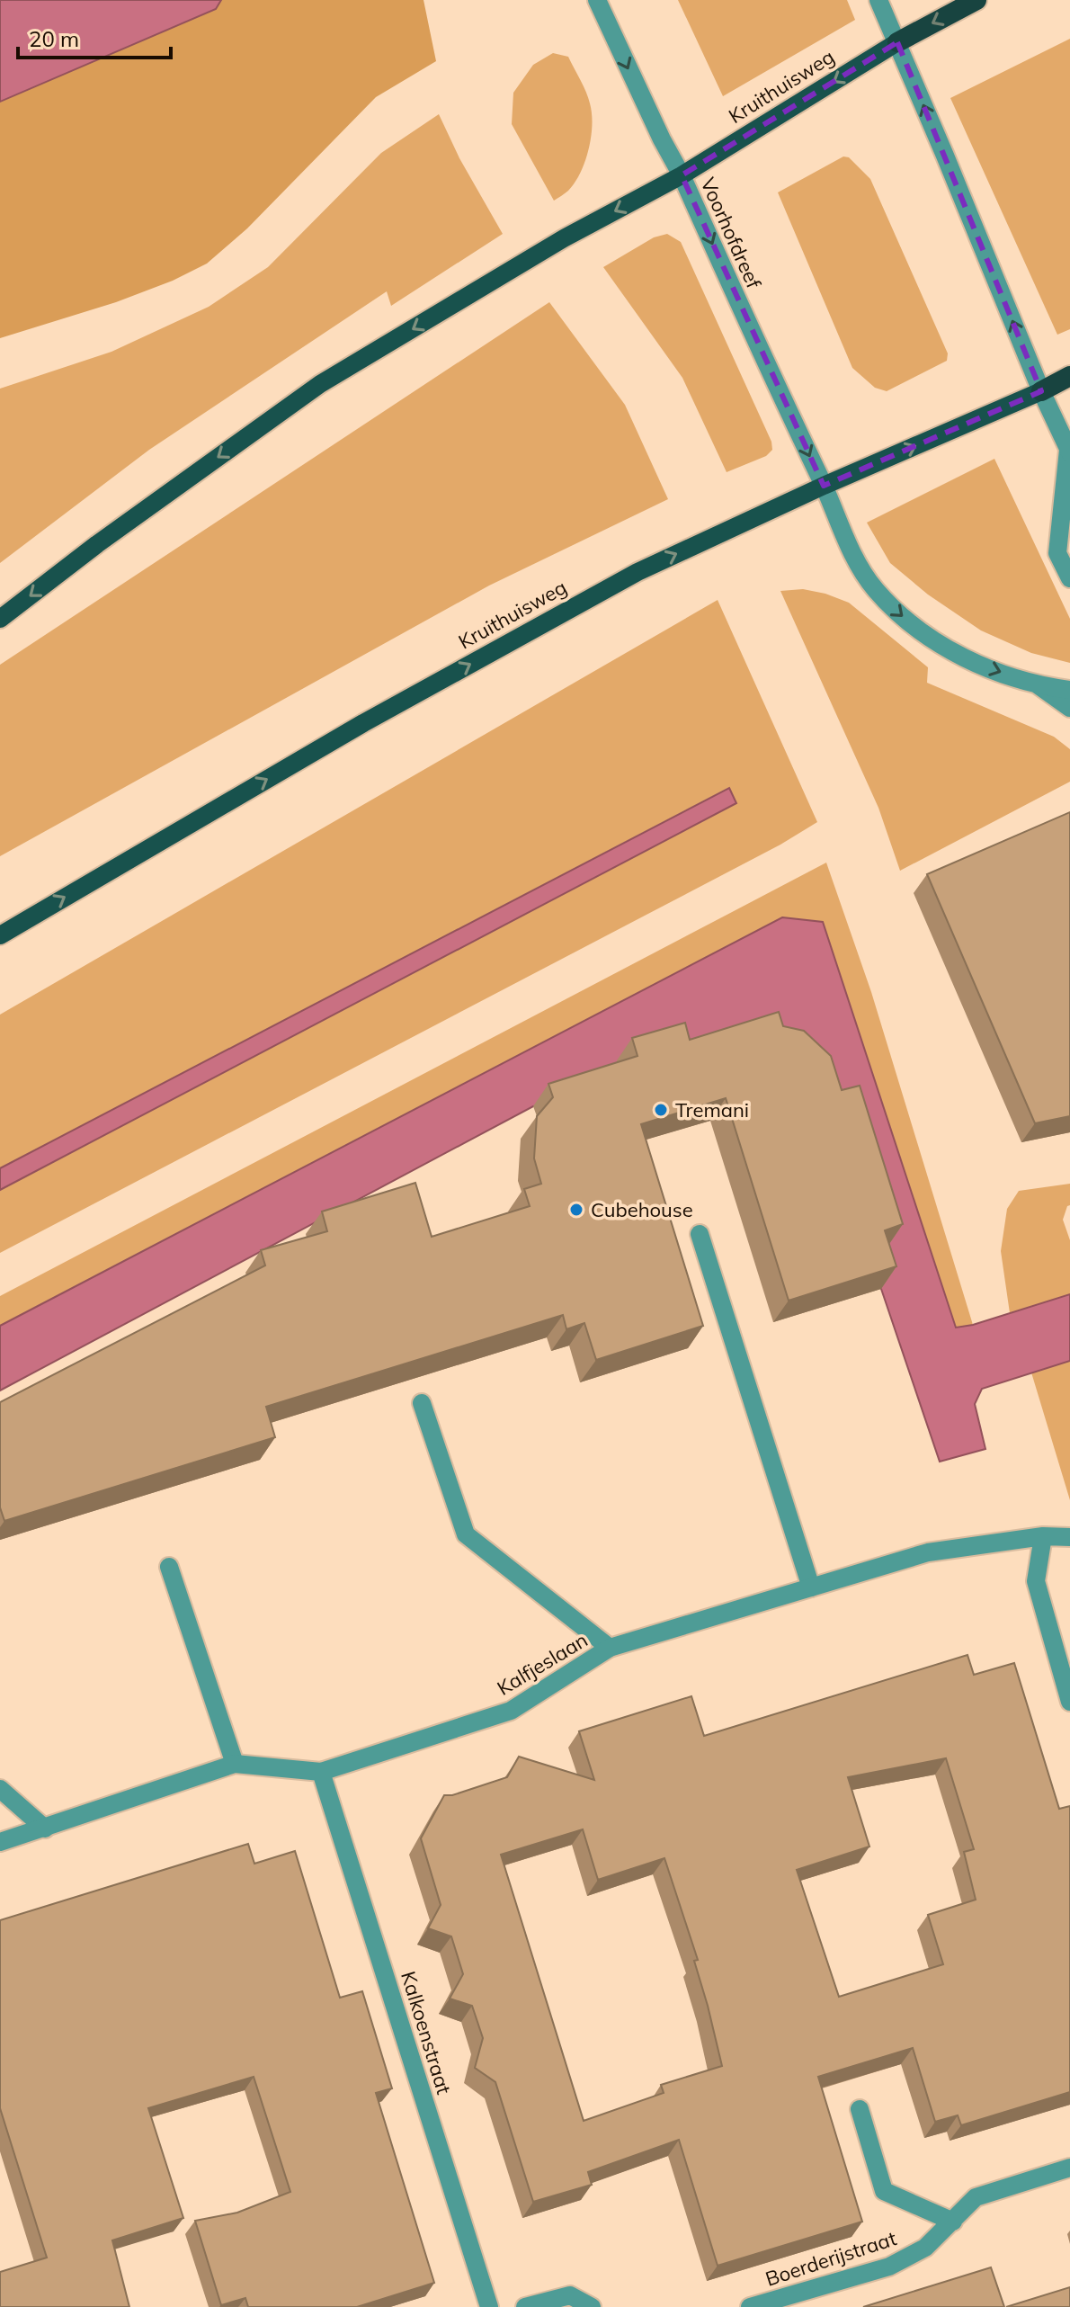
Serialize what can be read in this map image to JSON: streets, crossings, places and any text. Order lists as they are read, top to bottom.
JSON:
{
  "streets": {
    "highway": ["Kruithuisweg"],
    "street": [
      "Voorhofdreef",
      "Kalfjeslaan",
      "Kalkoenstraat",
      "Boerderijstraat"
    ]
  },
  "crossings": [
    ["Kruithuisweg", "Voorhofdreef"],
    ["Kalfjeslaan", "Kalkoenstraat"]
  ],
  "one_way": ["Voorhofdreef"],
  "places": ["Tremani", "Cubehouse"],
  "scale_bar": "20 m"
}
